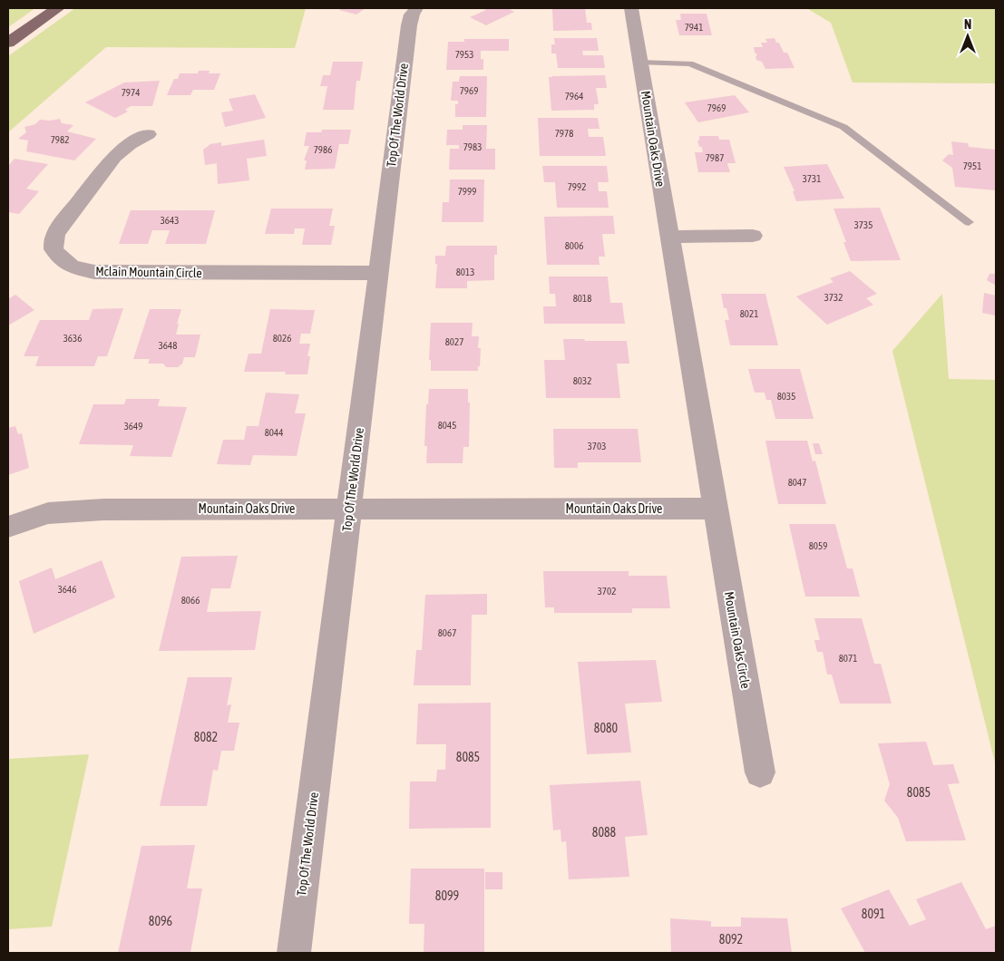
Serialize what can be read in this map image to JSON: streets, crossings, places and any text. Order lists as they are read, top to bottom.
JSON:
{
  "streets": {
    "street": [
      "Top Of The World Drive",
      "Mountain Oaks Drive",
      "Mclain Mountain Circle",
      "Mountain Oaks Circle"
    ]
  },
  "crossings": [
    ["Top Of The World Drive", "Mountain Oaks Drive"],
    ["Top Of The World Drive", "Mclain Mountain Circle"],
    ["Mountain Oaks Drive", "Mountain Oaks Circle"]
  ],
  "house_numbers": [
    "7941",
    "7953",
    "7969",
    "7974",
    "7964",
    "7969",
    "7978",
    "7982",
    "7983",
    "7986",
    "7987",
    "7951",
    "3731",
    "7992",
    "7999",
    "3643",
    "3735",
    "8006",
    "8013",
    "3732",
    "8018",
    "8021",
    "3636",
    "8026",
    "8027",
    "3648",
    "8032",
    "8035",
    "8045",
    "3649",
    "8044",
    "3703",
    "8047",
    "8059",
    "3646",
    "3702",
    "8066",
    "8067",
    "8071",
    "8080",
    "8082",
    "8085",
    "8085",
    "8088",
    "8099",
    "8091",
    "8096",
    "8092"
  ],
  "north": "top"
}
